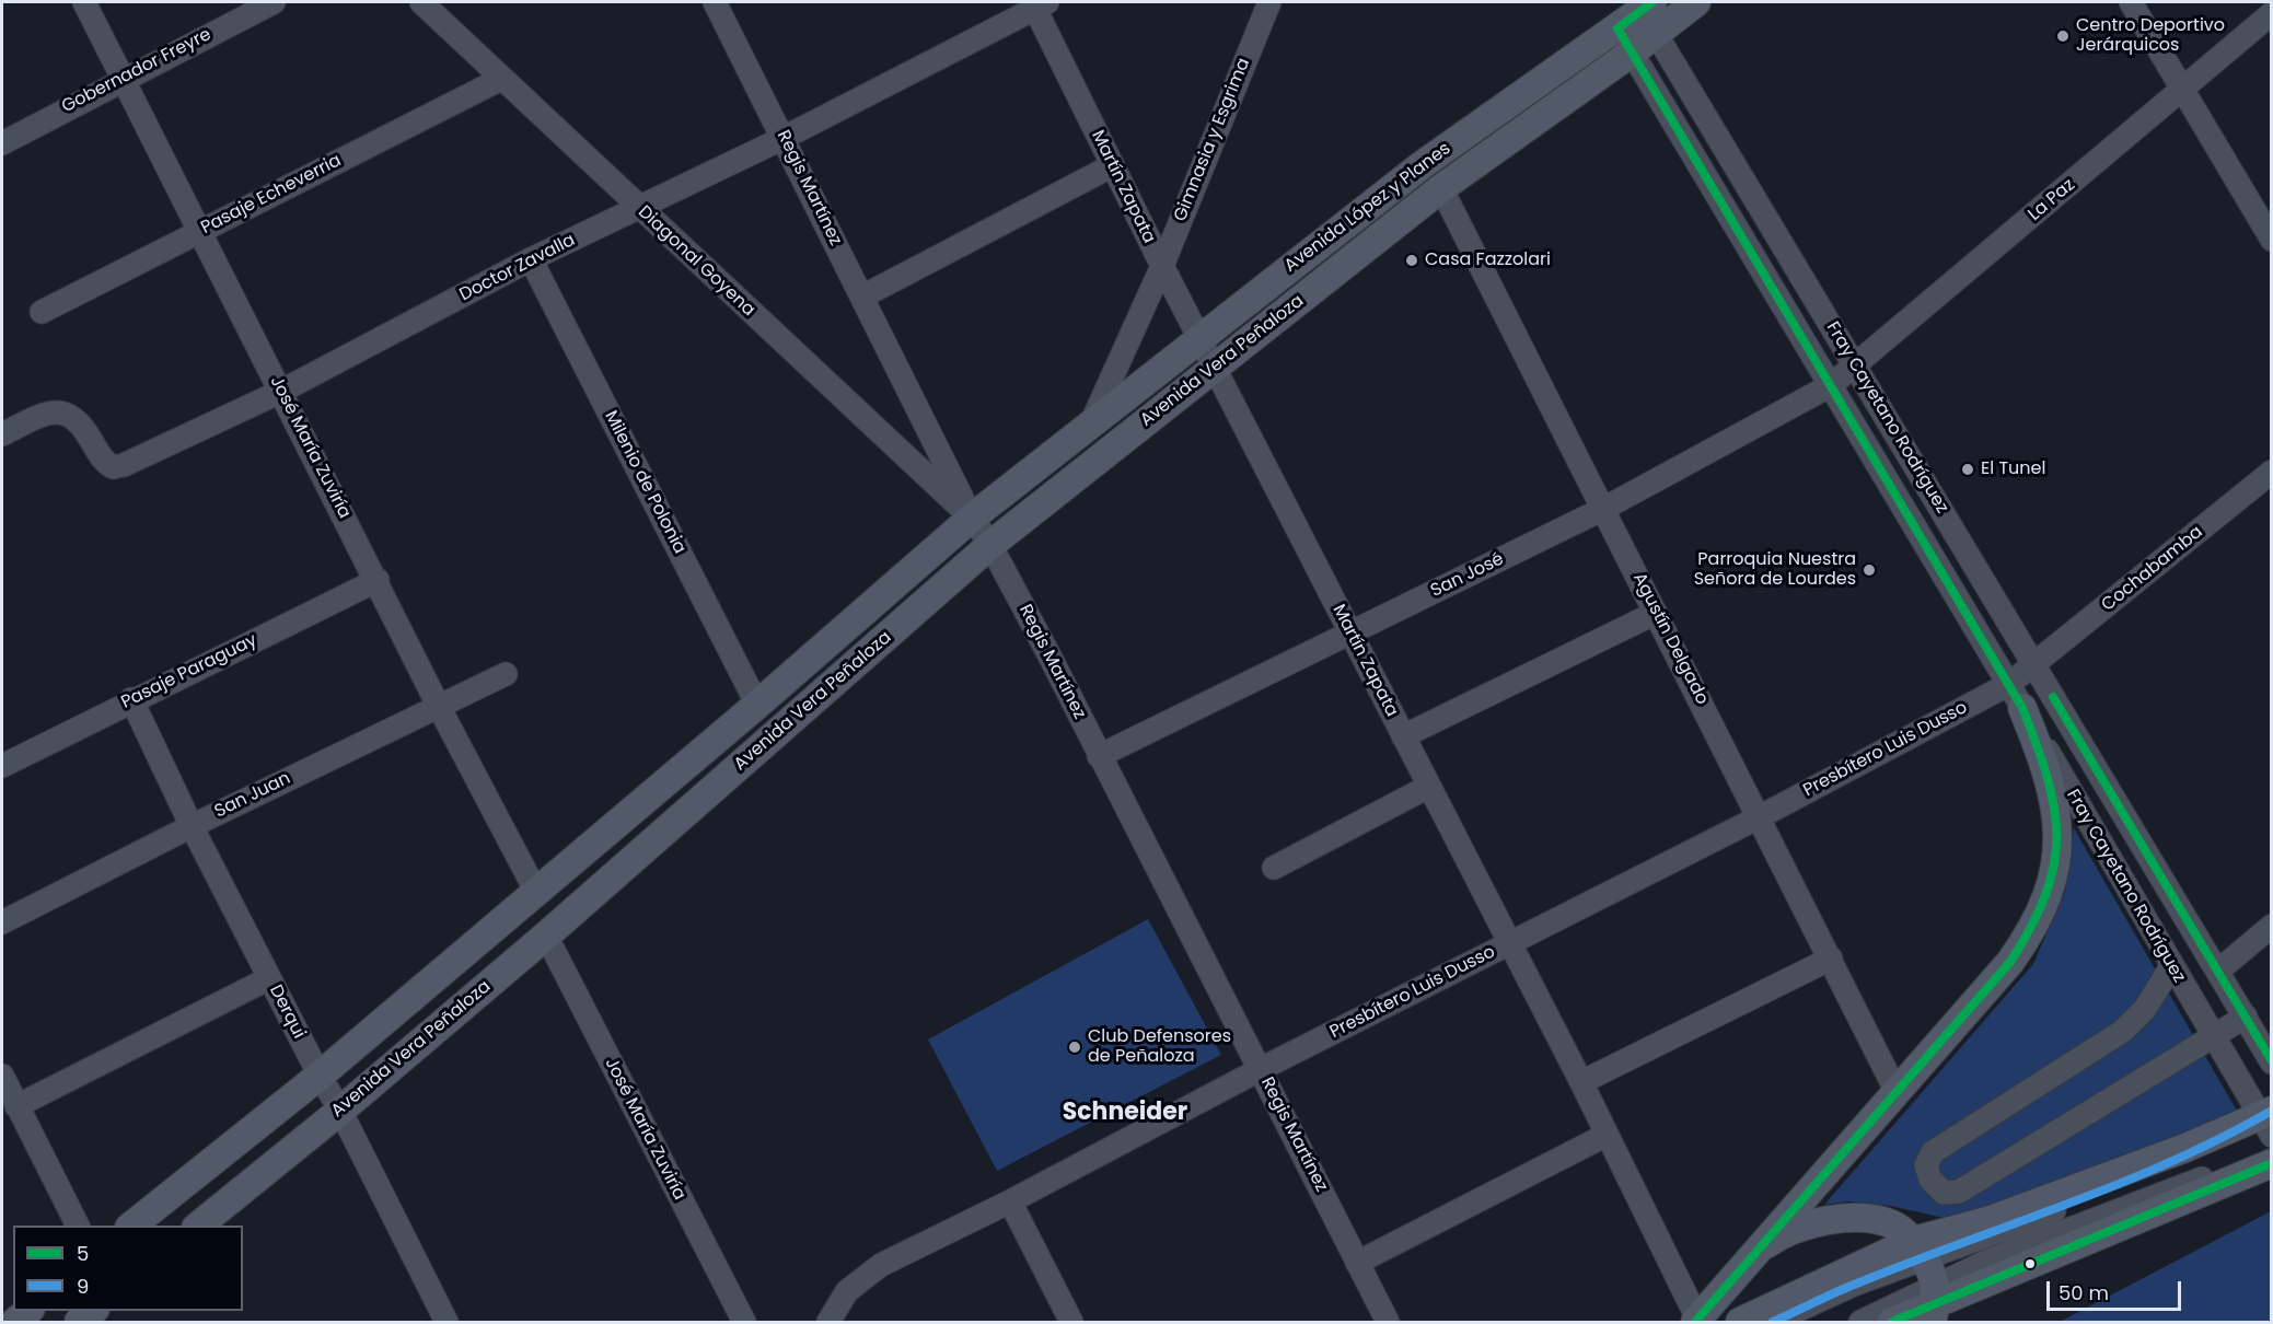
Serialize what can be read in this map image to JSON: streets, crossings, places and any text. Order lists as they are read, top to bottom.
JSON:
{
  "streets": {
    "main road": ["Avenida López y Planes", "Avenida Vera Peñaloza"],
    "street": [
      "Gobernador Freyre",
      "Gimnasia y Esgrima",
      "Martín Zapata",
      "Regis Martínez",
      "Pasaje Echeverria",
      "La Paz",
      "Diagonal Goyena",
      "Doctor Zavalla",
      "Fray Cayetano Rodríguez",
      "José María Zuviría",
      "Milenio de Polonia",
      "Cochabamba",
      "San José",
      "Agustín Delgado",
      "Pasaje Paraguay",
      "Presbítero Luis Dusso",
      "San Juan",
      "Derqui"
    ]
  },
  "crossings": [
    ["Gobernador Freyre", "José María Zuviría"],
    ["Gimnasia y Esgrima", "Martín Zapata"],
    ["Gimnasia y Esgrima", "Avenida López y Planes"],
    ["Gimnasia y Esgrima", "Avenida Vera Peñaloza"],
    ["Martín Zapata", "Avenida López y Planes"],
    ["Martín Zapata", "Doctor Zavalla"],
    ["Martín Zapata", "Avenida Vera Peñaloza"],
    ["Martín Zapata", "San José"],
    ["Martín Zapata", "Presbítero Luis Dusso"],
    ["Regis Martínez", "Diagonal Goyena"],
    ["Regis Martínez", "Doctor Zavalla"],
    ["Regis Martínez", "Avenida Vera Peñaloza"],
    ["Regis Martínez", "San José"],
    ["Regis Martínez", "Presbítero Luis Dusso"],
    ["Pasaje Echeverria", "Diagonal Goyena"],
    ["Pasaje Echeverria", "José María Zuviría"],
    ["La Paz", "Fray Cayetano Rodríguez"],
    ["La Paz", "San José"],
    ["Avenida López y Planes", "Avenida Vera Peñaloza"],
    ["Avenida López y Planes", "Fray Cayetano Rodríguez"],
    ["Avenida López y Planes", "Agustín Delgado"],
    ["Diagonal Goyena", "Doctor Zavalla"],
    ["Diagonal Goyena", "Avenida Vera Peñaloza"],
    ["Doctor Zavalla", "José María Zuviría"],
    ["Doctor Zavalla", "Milenio de Polonia"],
    ["Avenida Vera Peñaloza", "José María Zuviría"],
    ["Avenida Vera Peñaloza", "Milenio de Polonia"],
    ["Avenida Vera Peñaloza", "Agustín Delgado"],
    ["Avenida Vera Peñaloza", "Derqui"],
    ["Fray Cayetano Rodríguez", "Cochabamba"],
    ["Fray Cayetano Rodríguez", "San José"],
    ["Fray Cayetano Rodríguez", "Presbítero Luis Dusso"],
    ["José María Zuviría", "Pasaje Paraguay"],
    ["José María Zuviría", "San Juan"],
    ["Cochabamba", "Presbítero Luis Dusso"],
    ["San José", "Agustín Delgado"],
    ["Agustín Delgado", "Presbítero Luis Dusso"],
    ["Pasaje Paraguay", "Derqui"],
    ["San Juan", "Derqui"]
  ],
  "districts": ["Schneider"],
  "places": [
    "Centro Deportivo Jerárquicos",
    "Casa Fazzolari",
    "El Tunel",
    "Parroquia Nuestra Señora de Lourdes",
    "Club Defensores de Peñaloza"
  ],
  "lines": ["transit line 5", "transit line 9"],
  "legend": ["5", "9"],
  "scale_bar": "50 m"
}
